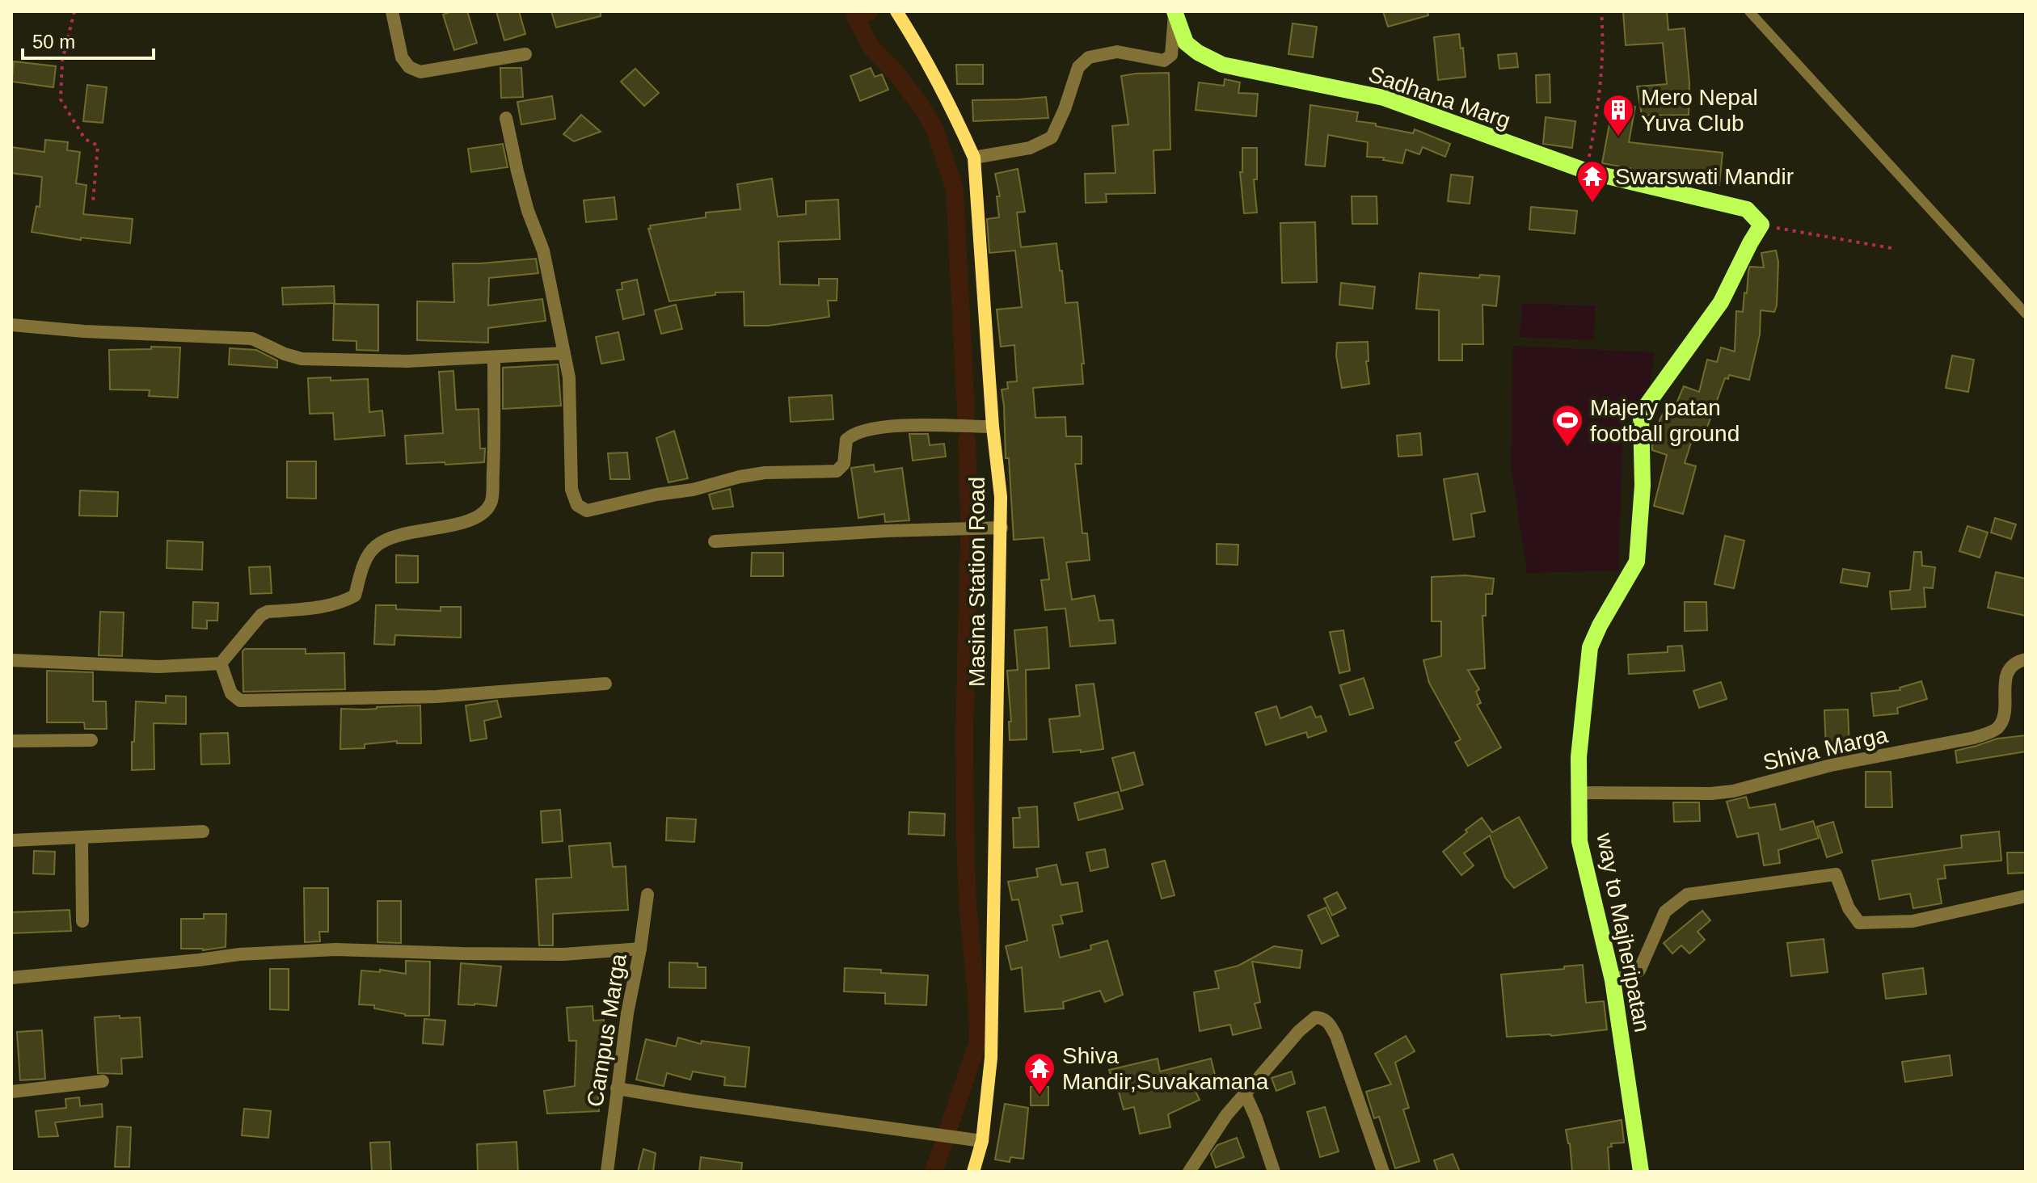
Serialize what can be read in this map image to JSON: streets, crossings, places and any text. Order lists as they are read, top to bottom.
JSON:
{
  "streets": {
    "main road": ["Sadhana Marg", "way to Majheripatan"],
    "street": ["Masina Station Road", "Shiva Marga", "Campus Marga"]
  },
  "crossings": [
    ["Sadhana Marg", "way to Majheripatan"],
    ["Shiva Marga", "way to Majheripatan"]
  ],
  "places": {
    "building": ["Mero Nepal Yuva Club"],
    "temple": ["Swarswati Mandir", "Shiva Mandir,Suvakamana"],
    "sports": ["Majery patan football ground"]
  },
  "scale_bar": "50 m"
}
